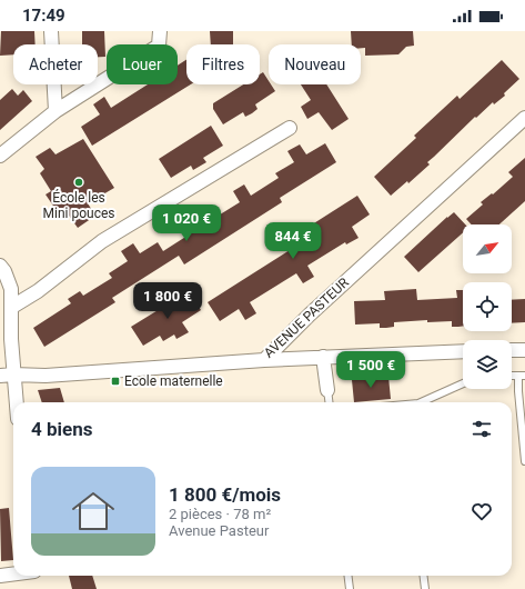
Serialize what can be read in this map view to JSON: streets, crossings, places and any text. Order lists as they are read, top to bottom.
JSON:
{
  "streets": {
    "street": ["AVENUE PASTEUR"]
  },
  "places": {
    "other": ["École les Mini pouces"],
    "transit": ["Ecole maternelle"]
  },
  "north": "top right",
  "page": {
    "status": "17:49",
    "chip": [
      "Acheter",
      "Louer",
      "Filtres",
      "Nouveau"
    ],
    "price": [
      "1 020 €",
      "844 €",
      "1 800 €",
      "1 500 €"
    ],
    "heading": "4 biens",
    "list": [
      {
        "name": "1 800 €/mois",
        "note": "2 pièces · 78 m² · Avenue Pasteur"
      }
    ]
  }
}
